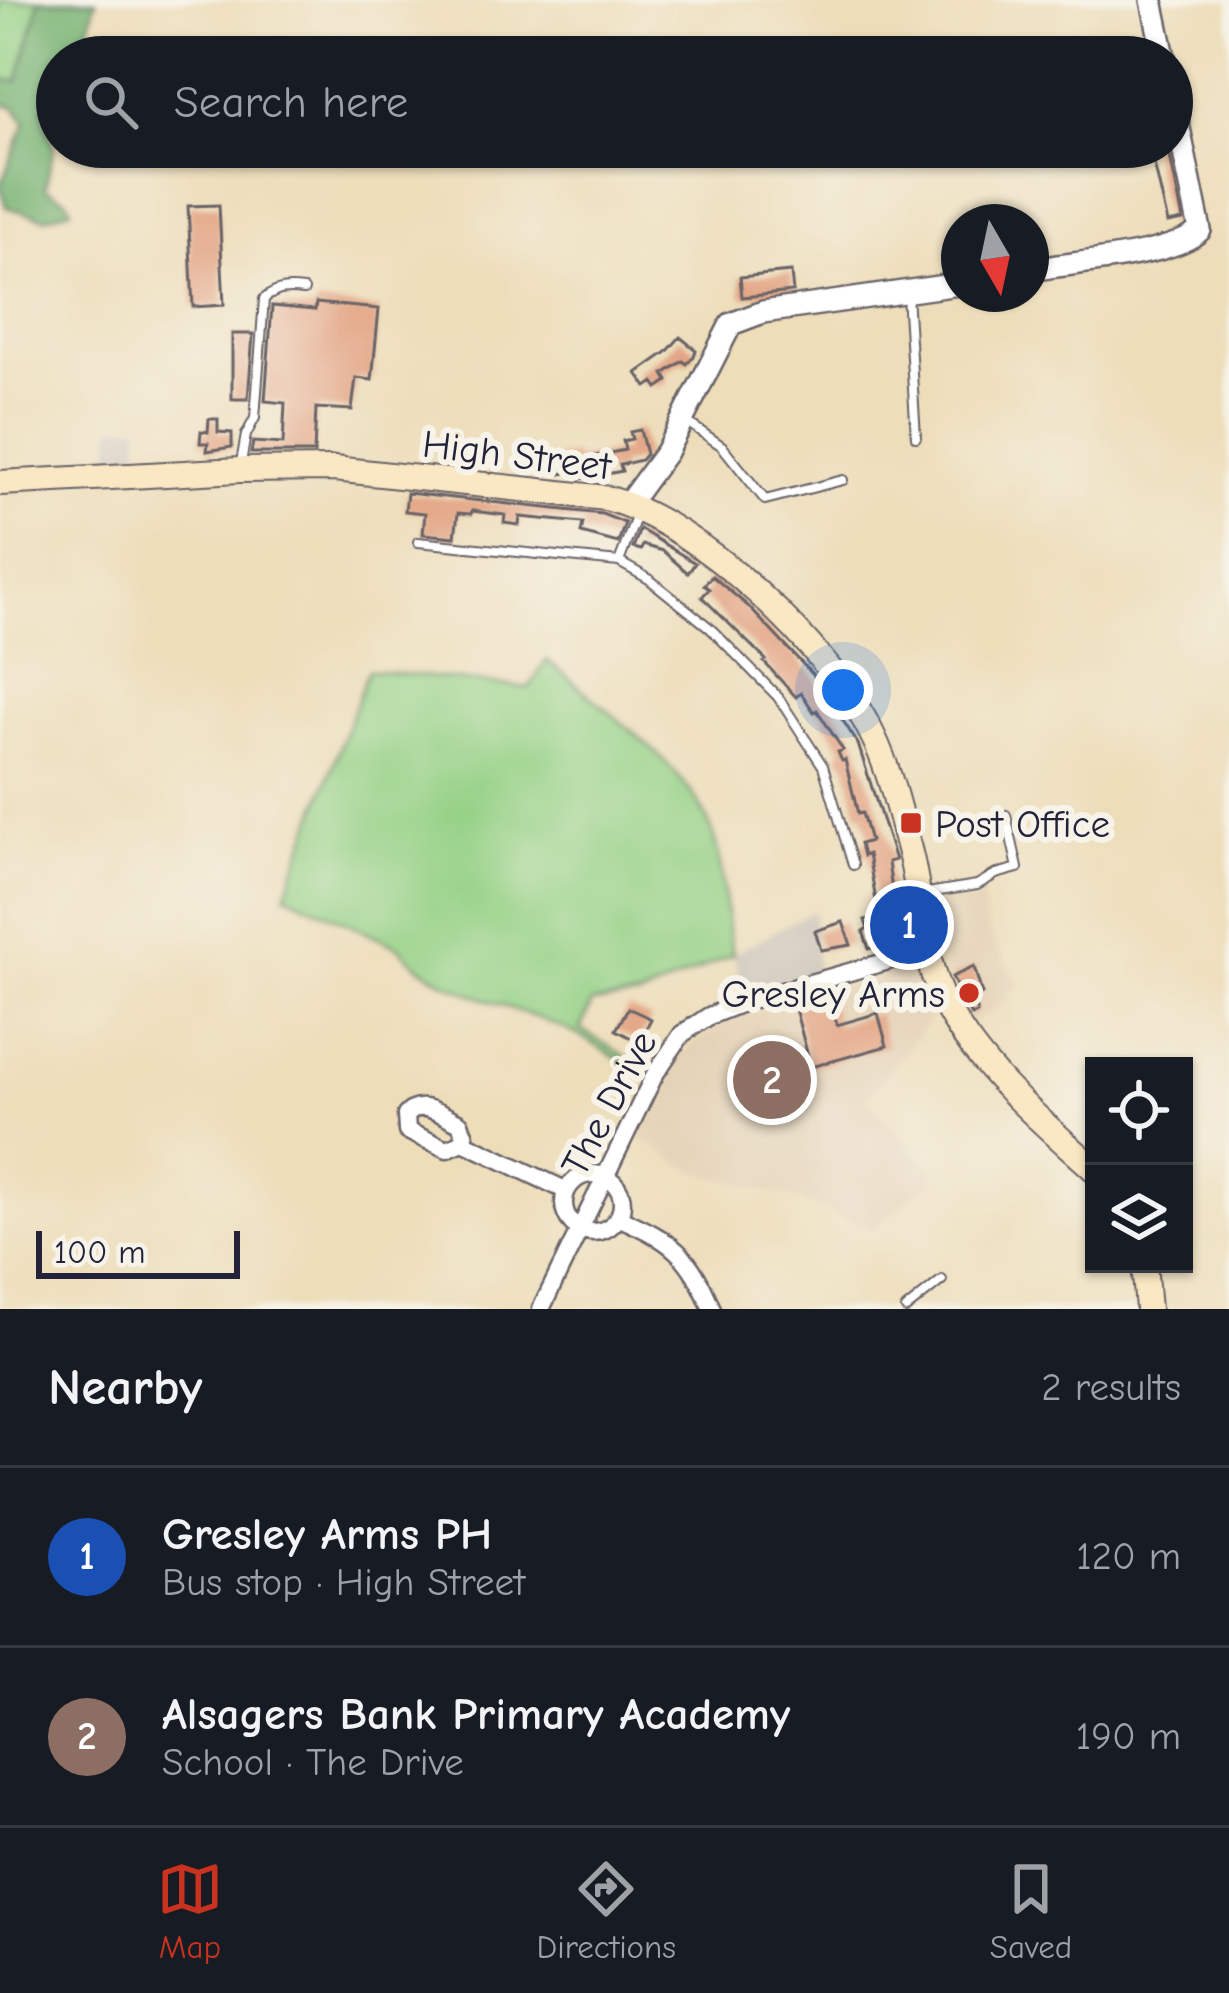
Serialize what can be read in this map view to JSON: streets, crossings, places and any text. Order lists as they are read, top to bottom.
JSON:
{
  "streets": {
    "main road": ["High Street"],
    "street": ["The Drive"]
  },
  "crossings": [
    ["High Street", "The Drive"]
  ],
  "places": {
    "transit": ["Post Office"],
    "other": ["Gresley Arms"]
  },
  "scale_bar": "100 m",
  "north": "bottom",
  "page": {
    "search": "Search here",
    "pins": ["1", "2"],
    "scale": "100 m",
    "heading": ["Nearby", "2 results"],
    "list": [
      {
        "mark": "1",
        "name": "Gresley Arms PH",
        "note": "Bus stop · High Street",
        "value": "120 m"
      },
      {
        "mark": "2",
        "name": "Alsagers Bank Primary Academy",
        "note": "School · The Drive",
        "value": "190 m"
      }
    ],
    "nav": ["Map", "Directions", "Saved"]
  }
}
